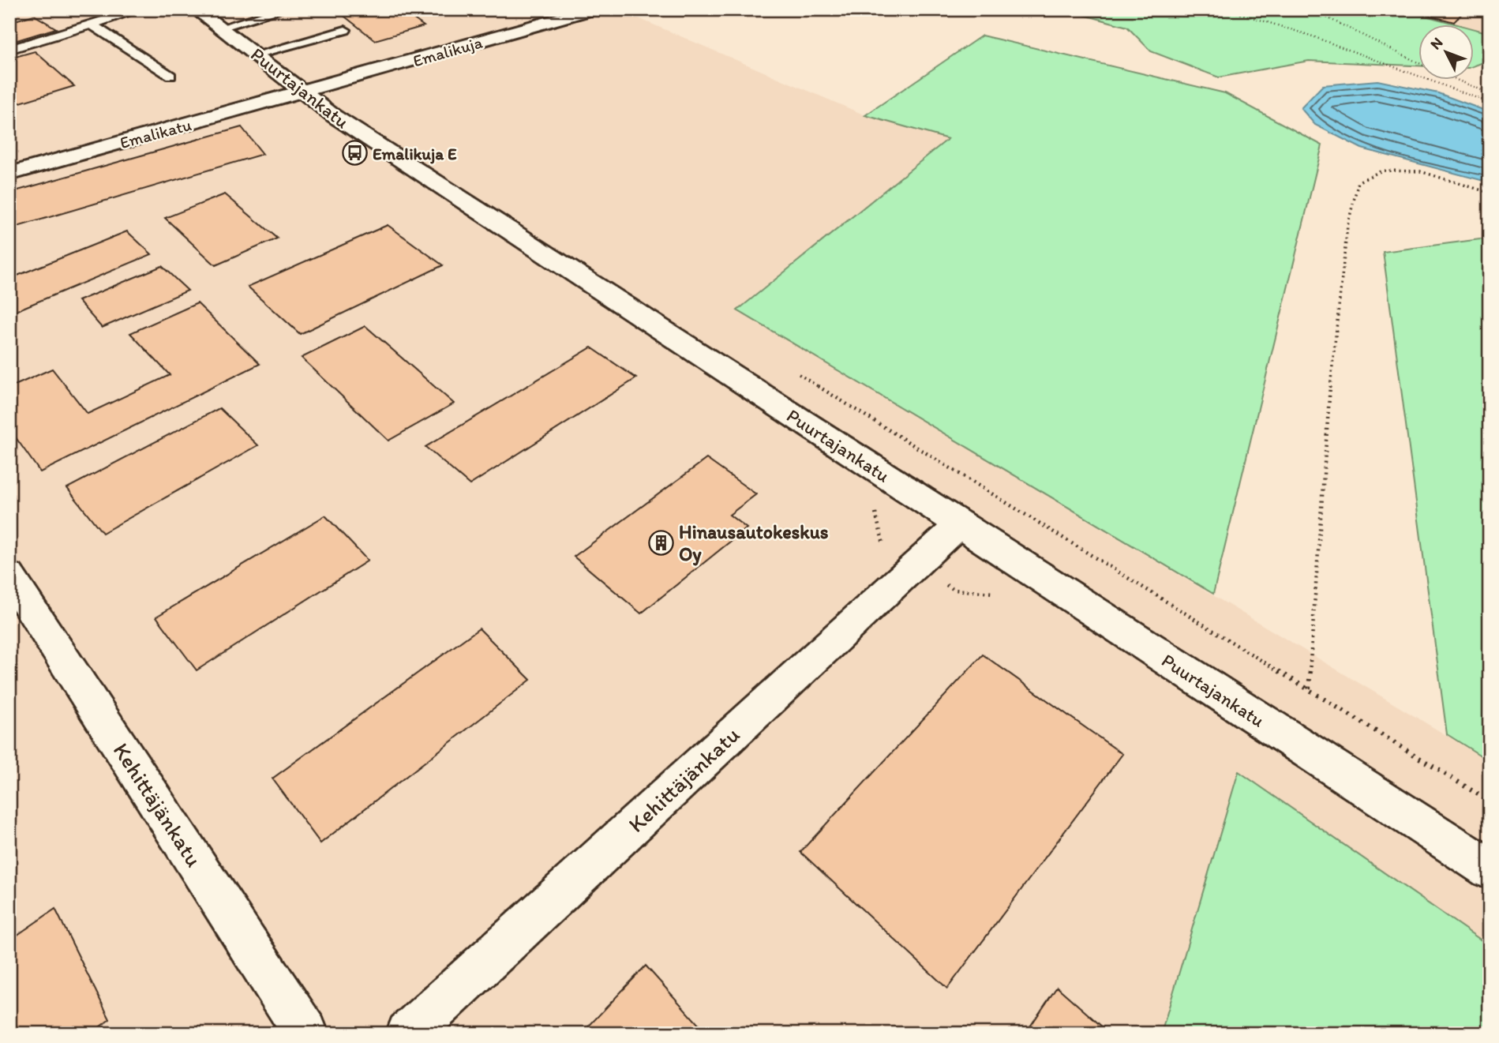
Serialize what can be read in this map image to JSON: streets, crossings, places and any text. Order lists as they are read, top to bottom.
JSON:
{
  "streets": {
    "street": [
      "Emalikuja",
      "Puurtajankatu",
      "Emalikatu",
      "Kehittäjänkatu"
    ]
  },
  "crossings": [
    ["Emalikuja", "Puurtajankatu"],
    ["Emalikuja", "Emalikatu"],
    ["Puurtajankatu", "Emalikatu"],
    ["Puurtajankatu", "Kehittäjänkatu"]
  ],
  "places": {
    "bus stop": ["Emalikuja E"],
    "building": ["Hinausautokeskus Oy"]
  },
  "north": "top left"
}
